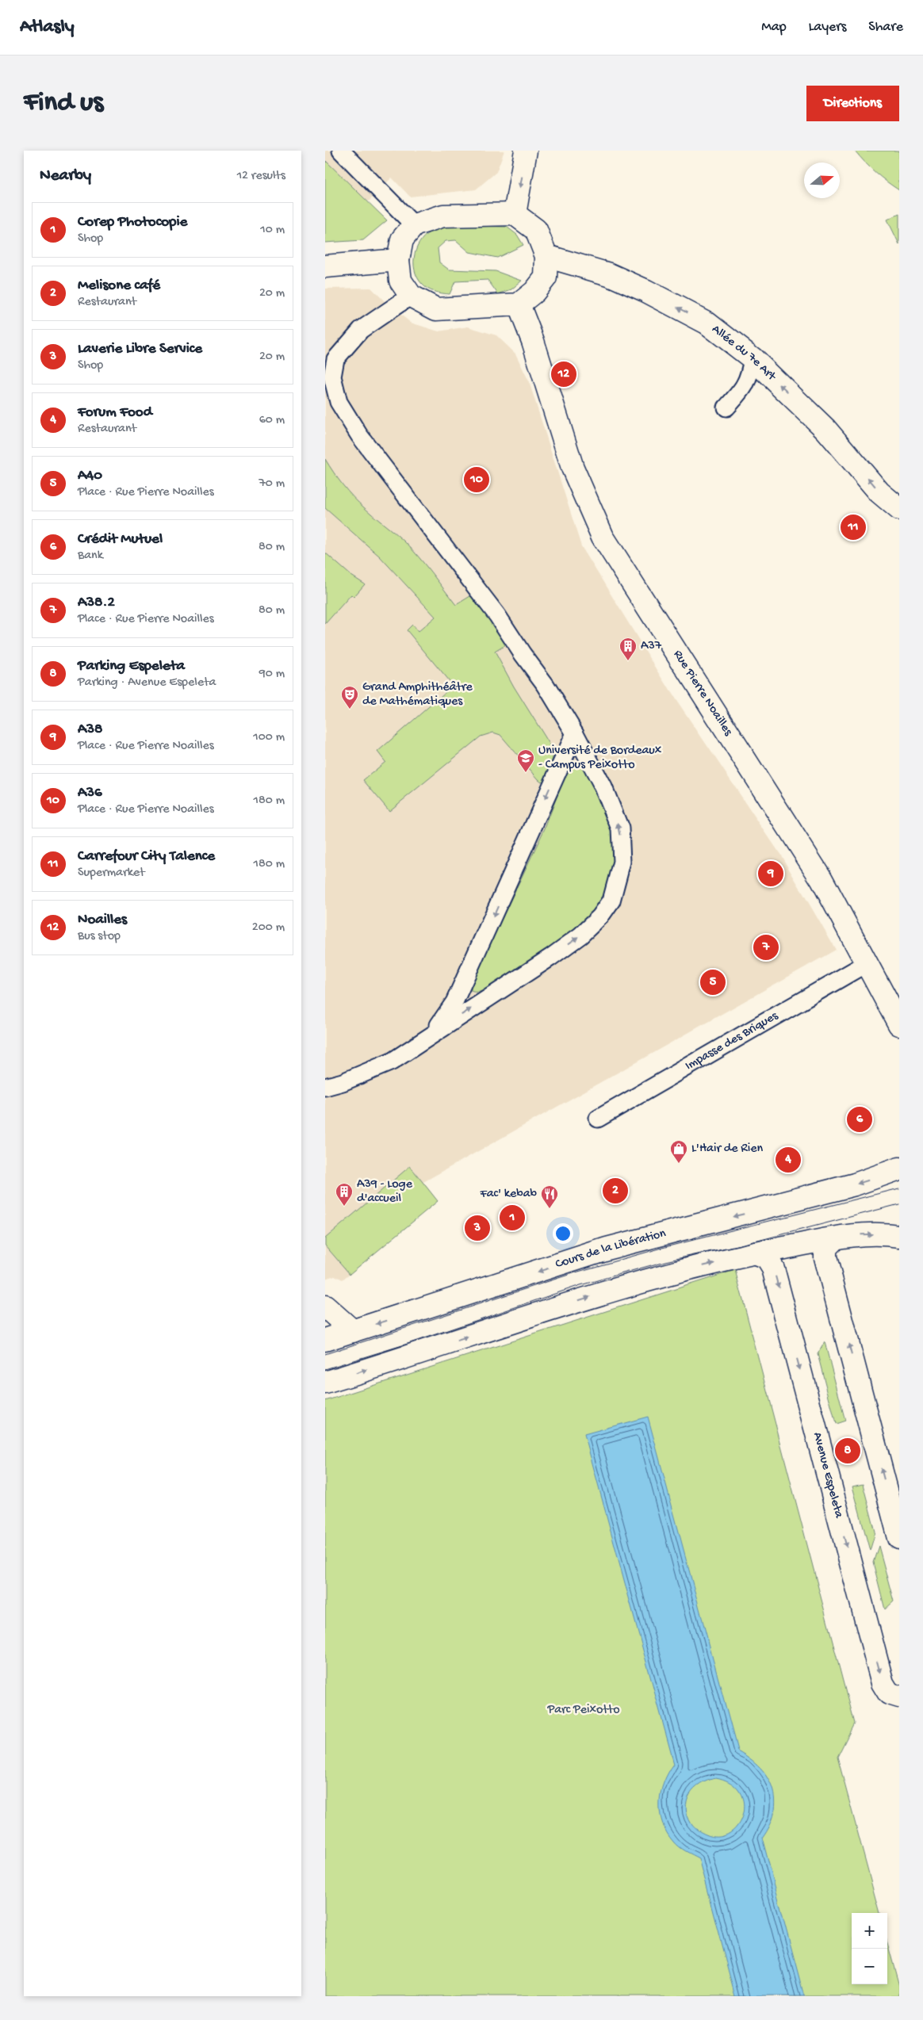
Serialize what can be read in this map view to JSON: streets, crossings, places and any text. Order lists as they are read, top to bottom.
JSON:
{
  "streets": {
    "street": [
      "Allée du 7e Art",
      "Rue Pierre Noailles",
      "Cours de la Libération",
      "Avenue Espeleta"
    ],
    "lane": ["Impasse des Briques"]
  },
  "crossings": [
    ["Allée du 7e Art", "Rue Pierre Noailles"],
    ["Rue Pierre Noailles", "Impasse des Briques"]
  ],
  "one_way": ["Allée du 7e Art"],
  "parks": ["Parc Peixotto"],
  "places": {
    "building": ["A37", "A39 - Loge d'accueil"],
    "theatre": ["Grand Amphithéâtre de Mathématiques"],
    "school or university": ["Université de Bordeaux - Campus Peixotto"],
    "shop": ["L'Hair de Rien"],
    "restaurant": ["Fac' kebab"]
  },
  "north": "right",
  "page": {
    "header": "Atlasly",
    "nav": ["Map", "Layers", "Share"],
    "buttons": "Directions",
    "title": "Find us",
    "heading": ["Nearby", "12 results"],
    "list": [
      {
        "mark": "1",
        "name": "Corep Photocopie",
        "note": "Shop",
        "value": "10 m"
      },
      {
        "mark": "2",
        "name": "Melisone café",
        "note": "Restaurant",
        "value": "20 m"
      },
      {
        "mark": "3",
        "name": "Laverie Libre Service",
        "note": "Shop",
        "value": "20 m"
      },
      {
        "mark": "4",
        "name": "Forum Food",
        "note": "Restaurant",
        "value": "60 m"
      },
      {
        "mark": "5",
        "name": "A40",
        "note": "Place · Rue Pierre Noailles",
        "value": "70 m"
      },
      {
        "mark": "6",
        "name": "Crédit Mutuel",
        "note": "Bank",
        "value": "80 m"
      },
      {
        "mark": "7",
        "name": "A38.2",
        "note": "Place · Rue Pierre Noailles",
        "value": "80 m"
      },
      {
        "mark": "8",
        "name": "Parking Espeleta",
        "note": "Parking · Avenue Espeleta",
        "value": "90 m"
      },
      {
        "mark": "9",
        "name": "A38",
        "note": "Place · Rue Pierre Noailles",
        "value": "100 m"
      },
      {
        "mark": "10",
        "name": "A36",
        "note": "Place · Rue Pierre Noailles",
        "value": "180 m"
      },
      {
        "mark": "11",
        "name": "Carrefour City Talence",
        "note": "Supermarket",
        "value": "180 m"
      },
      {
        "mark": "12",
        "name": "Noailles",
        "note": "Bus stop",
        "value": "200 m"
      }
    ],
    "pins": [
      "12",
      "10",
      "11",
      "9",
      "7",
      "5",
      "6",
      "4",
      "2",
      "1",
      "3",
      "8"
    ],
    "map_buttons": ["+", "−"]
  }
}
